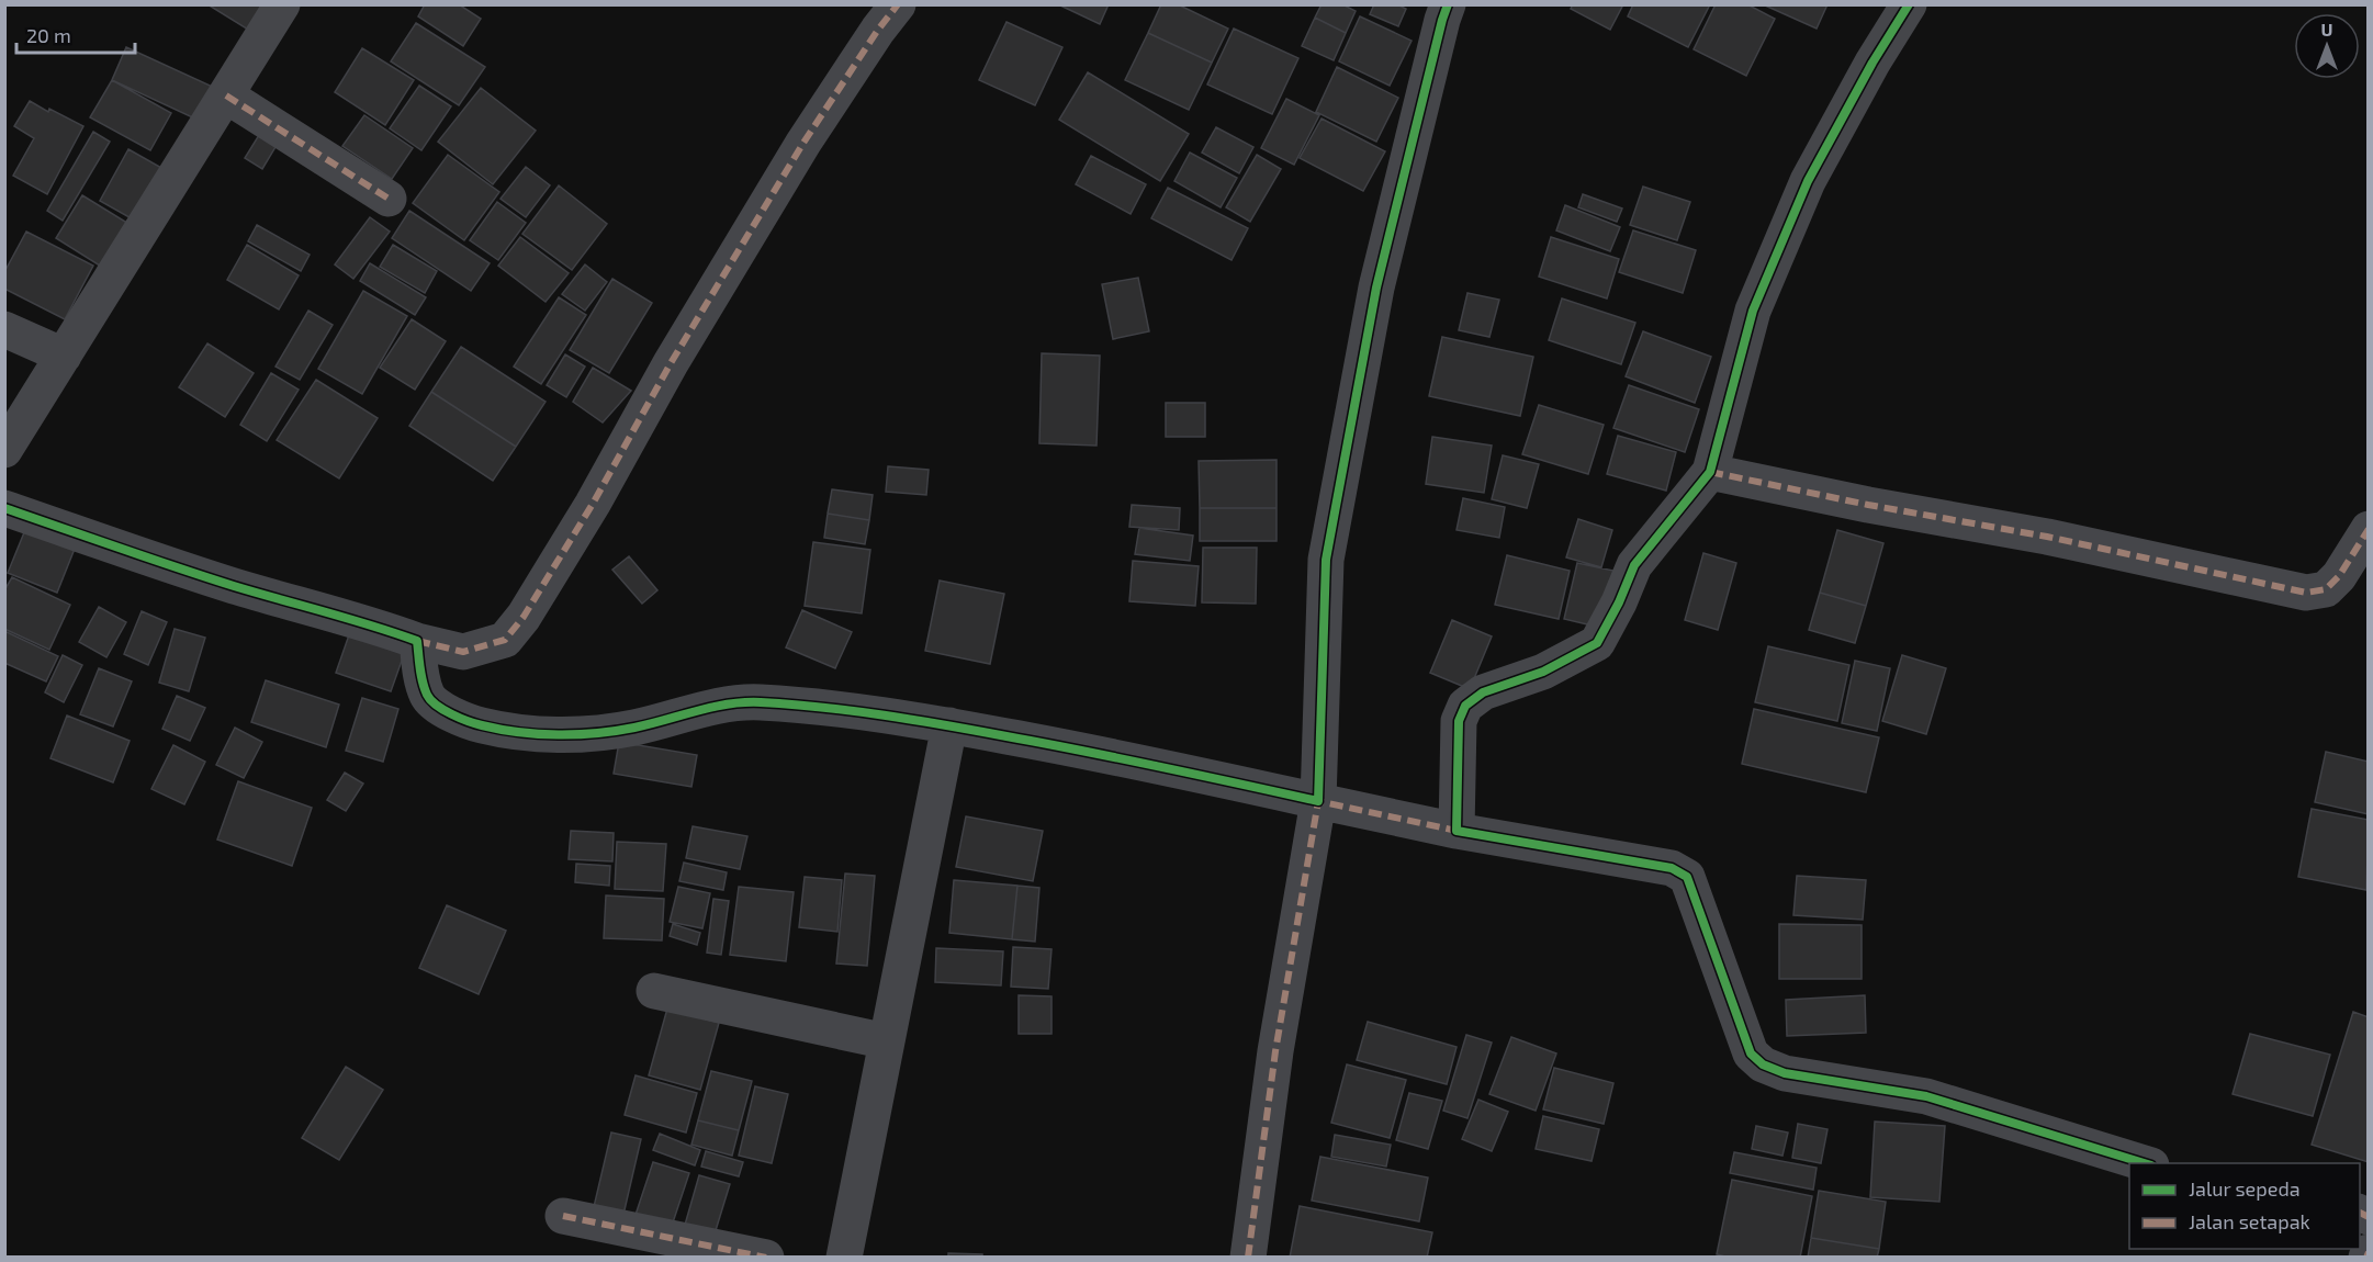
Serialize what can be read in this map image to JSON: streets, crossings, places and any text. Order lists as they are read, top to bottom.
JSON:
{
  "legend": ["Jalur sepeda", "Jalan setapak"],
  "scale_bar": "20 m",
  "north": "top"
}
